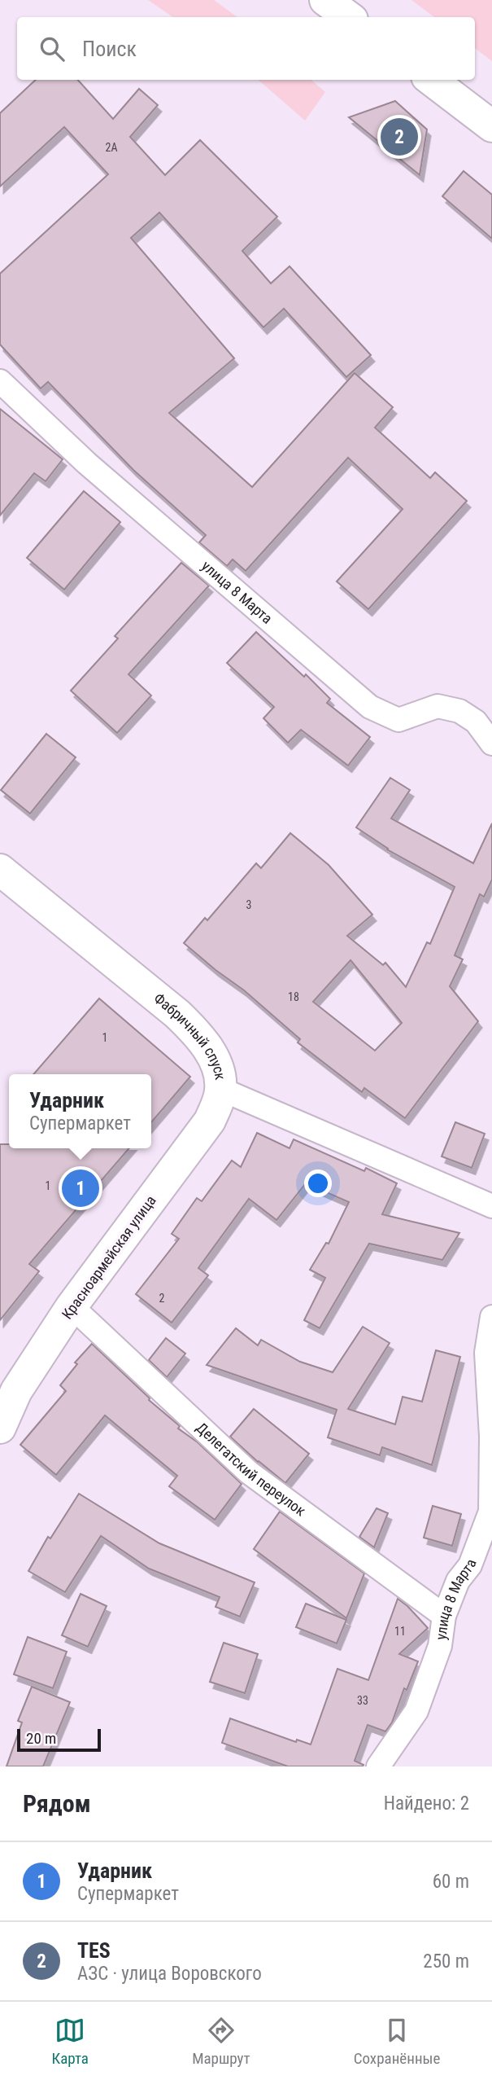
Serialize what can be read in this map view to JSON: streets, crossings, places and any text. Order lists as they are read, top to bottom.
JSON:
{
  "streets": {
    "main road": ["Фабричный спуск", "Красноармейская улица"],
    "street": ["улица 8 Марта", "Делегатский переулок"]
  },
  "crossings": [
    ["улица 8 Марта", "Делегатский переулок"],
    ["Фабричный спуск", "Красноармейская улица"],
    ["Красноармейская улица", "Делегатский переулок"]
  ],
  "house_numbers": [
    "2А",
    "3",
    "18",
    "1",
    "1",
    "2",
    "11",
    "33"
  ],
  "scale_bar": "20 m",
  "page": {
    "search": "Поиск",
    "pins": ["2", "1"],
    "popup": ["Ударник", "Супермаркет"],
    "scale": "20 m",
    "heading": ["Рядом", "Найдено: 2"],
    "list": [
      {
        "mark": "1",
        "name": "Ударник",
        "note": "Супермаркет",
        "value": "60 m"
      },
      {
        "mark": "2",
        "name": "TES",
        "note": "АЗС · улица Воровского",
        "value": "250 m"
      }
    ],
    "nav": ["Карта", "Маршрут", "Сохранённые"]
  }
}
